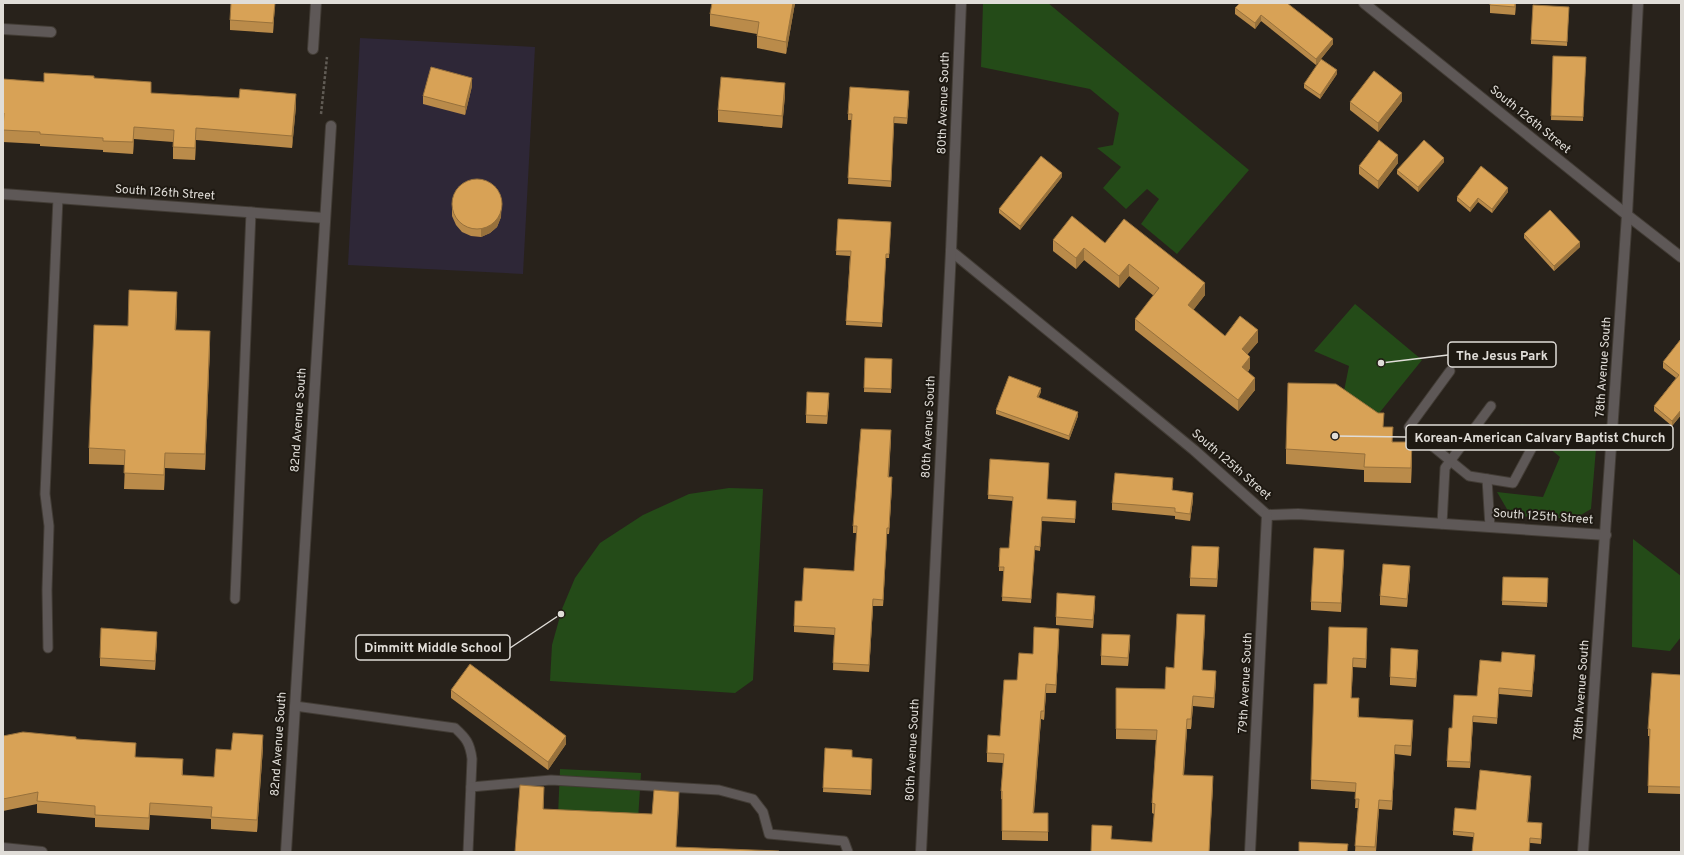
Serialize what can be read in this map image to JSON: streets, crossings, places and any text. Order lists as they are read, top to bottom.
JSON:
{
  "streets": {
    "street": [
      "80th Avenue South",
      "South 126th Street",
      "78th Avenue South",
      "82nd Avenue South",
      "South 125th Street",
      "79th Avenue South"
    ]
  },
  "crossings": [
    ["80th Avenue South", "South 125th Street"],
    ["South 126th Street", "78th Avenue South"],
    ["South 126th Street", "82nd Avenue South"],
    ["78th Avenue South", "South 125th Street"],
    ["South 125th Street", "79th Avenue South"]
  ],
  "places": ["The Jesus Park", "Korean-American Calvary Baptist Church", "Dimmitt Middle School"]
}
